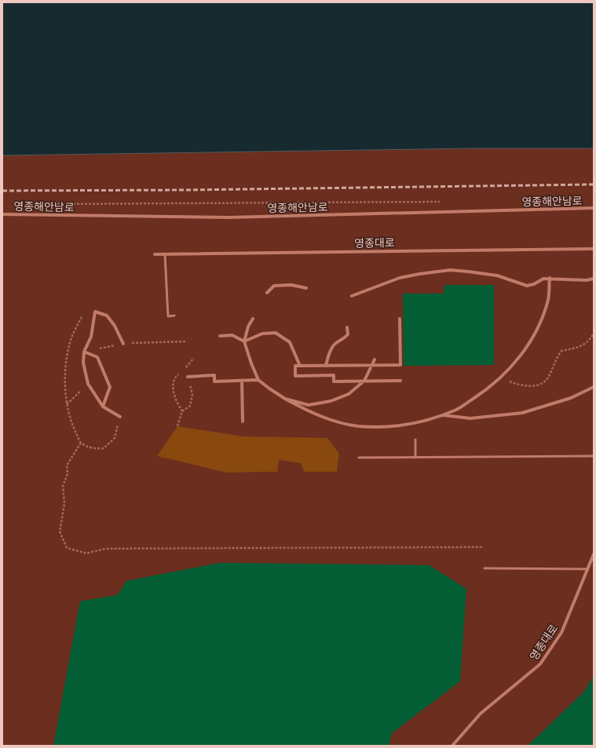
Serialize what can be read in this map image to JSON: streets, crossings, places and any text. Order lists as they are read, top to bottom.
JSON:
{
  "streets": {
    "street": ["영종해안남로", "영종대로"]
  }
}
